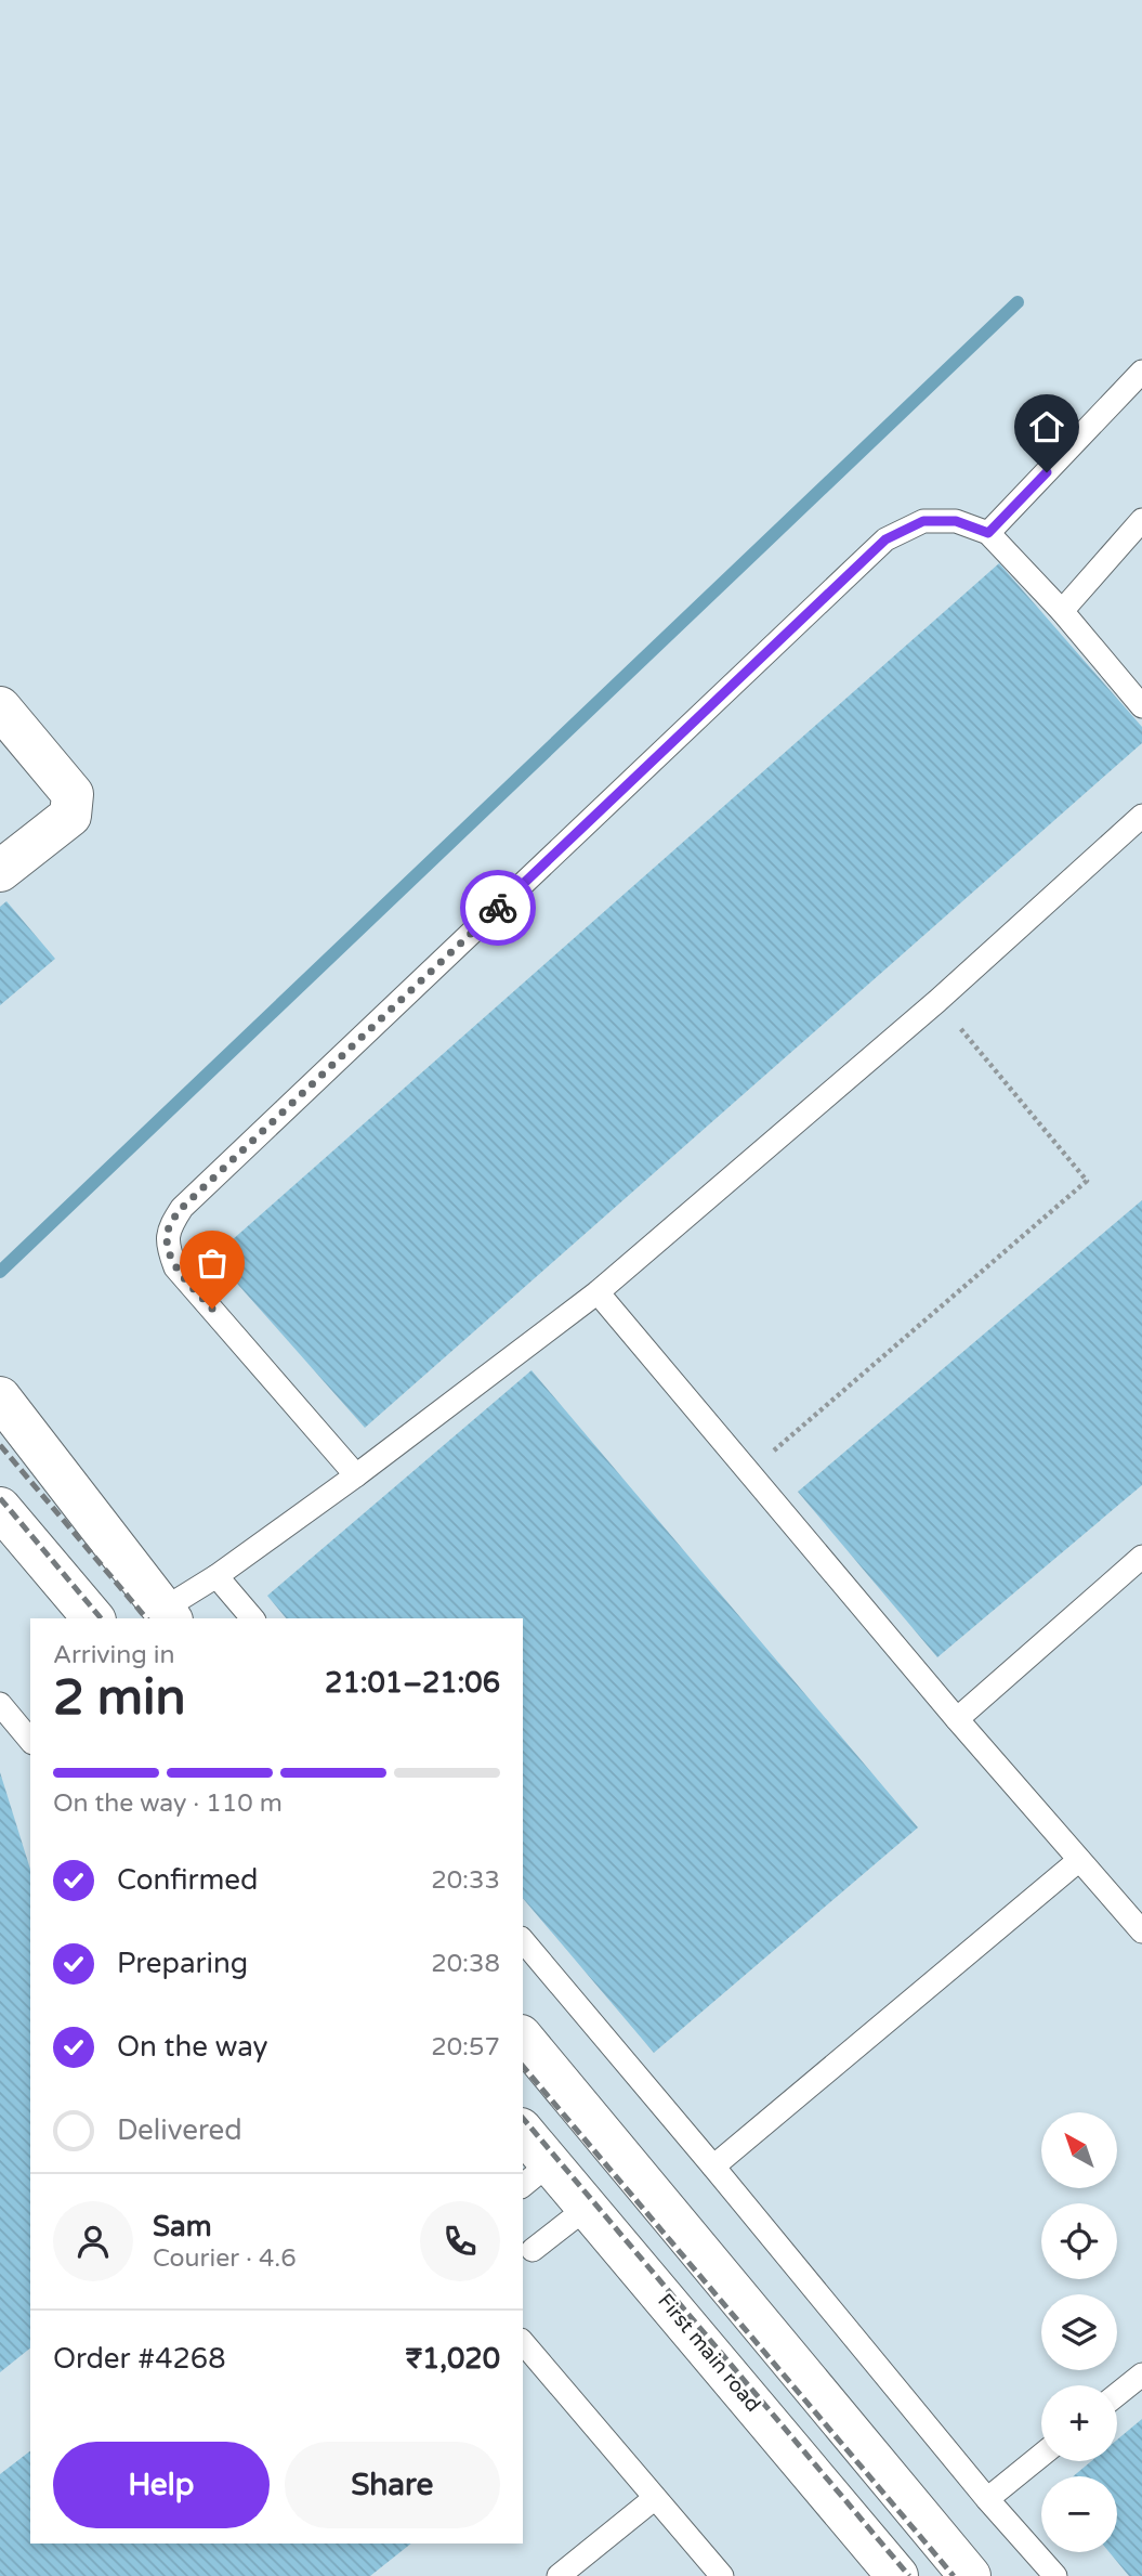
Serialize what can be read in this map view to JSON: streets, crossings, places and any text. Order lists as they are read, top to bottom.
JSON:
{
  "streets": {
    "street": ["First main road"]
  },
  "north": "top left",
  "page": {
    "heading": ["2 min", "Arriving in", "21:01–21:06"],
    "panel": [
      "Sam",
      "Courier · 4.6",
      "Order #4268",
      "₹1,020"
    ],
    "bar": "On the way · 110 m",
    "list": [
      ["Confirmed", "20:33"],
      ["Preparing", "20:38"],
      ["On the way", "20:57"],
      "Delivered"
    ],
    "map_buttons": ["+", "−"],
    "buttons": ["Help", "Share"]
  }
}
